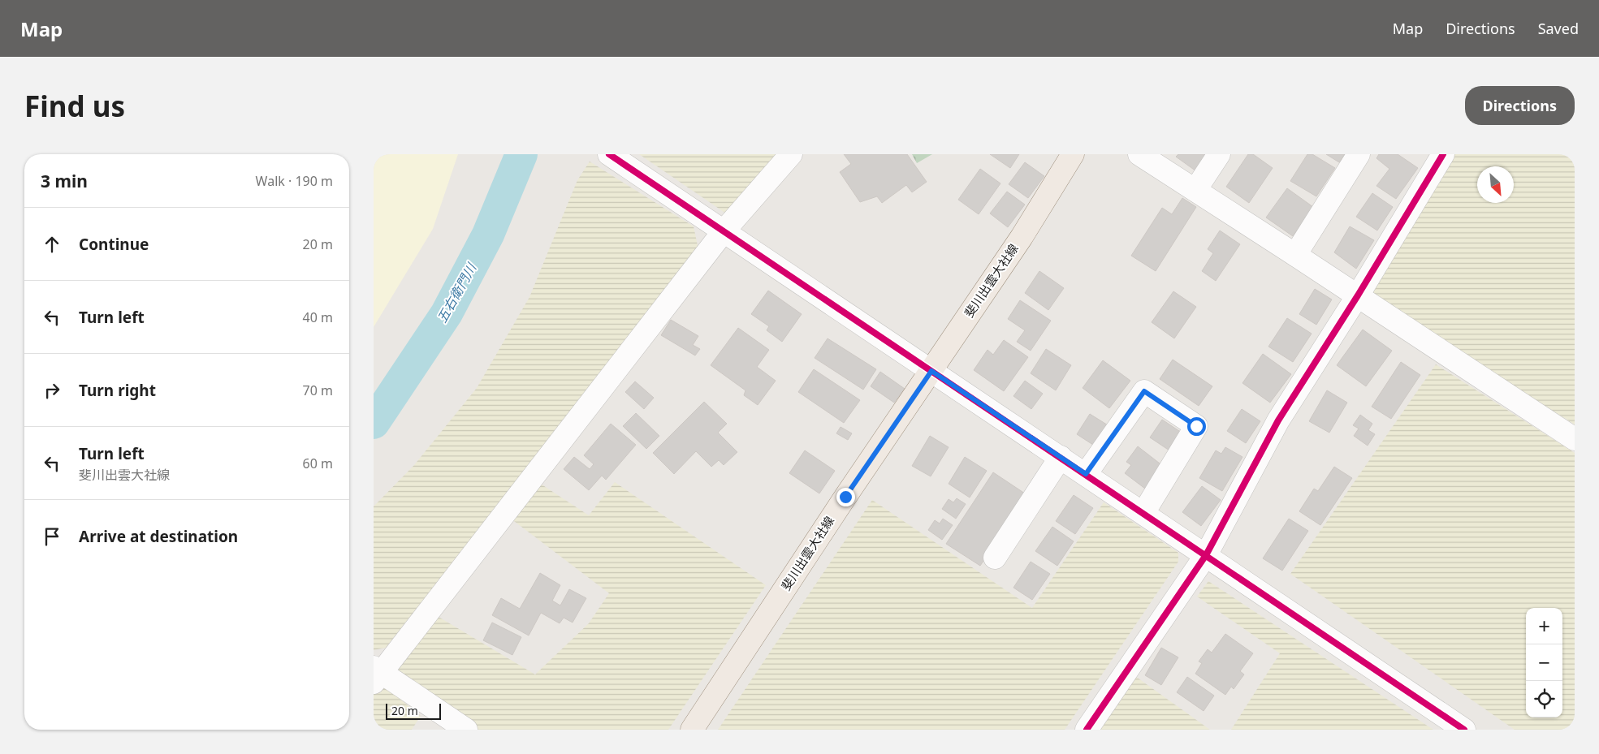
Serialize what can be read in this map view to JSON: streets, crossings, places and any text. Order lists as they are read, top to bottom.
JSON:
{
  "streets": {
    "main road": ["斐川出雲大社線"]
  },
  "water": ["五右衛門川"],
  "scale_bar": "20 m",
  "north": "bottom right",
  "page": {
    "header": "Map",
    "nav": ["Map", "Directions", "Saved"],
    "buttons": "Directions",
    "title": "Find us",
    "heading": ["3 min", "Walk · 190 m"],
    "list": [
      ["Continue", "20 m"],
      ["Turn left", "40 m"],
      ["Turn right", "70 m"],
      ["Turn left", "斐川出雲大社線", "60 m"],
      "Arrive at destination"
    ],
    "map_buttons": ["+", "−"],
    "scale": "20 m"
  }
}
